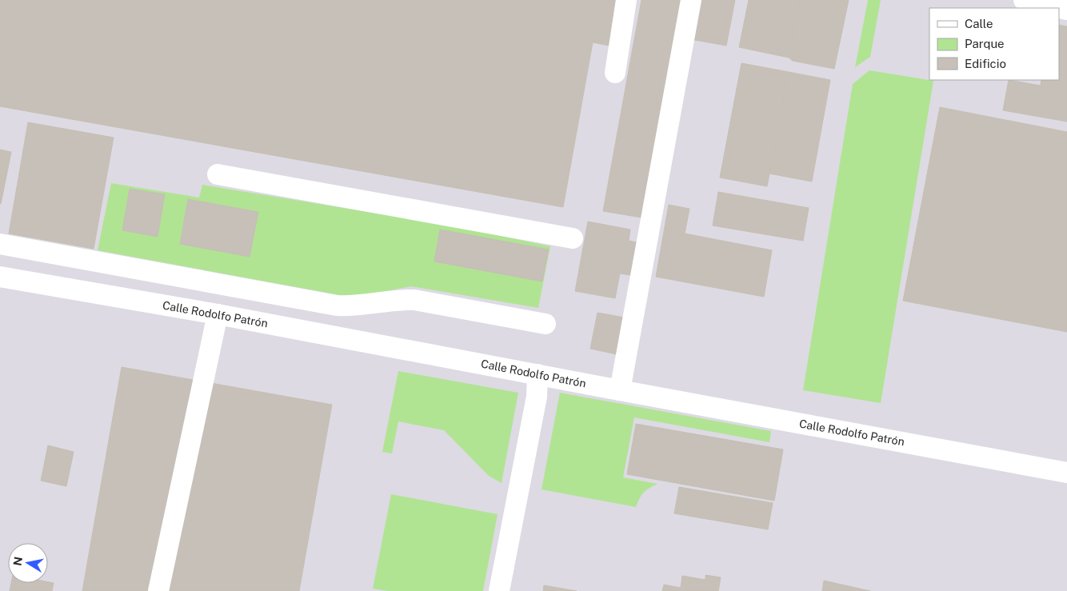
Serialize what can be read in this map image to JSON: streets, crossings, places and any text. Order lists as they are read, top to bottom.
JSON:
{
  "streets": {
    "street": ["Calle Rodolfo Patrón"]
  },
  "legend": ["Calle", "Parque", "Edificio"],
  "north": "left"
}
